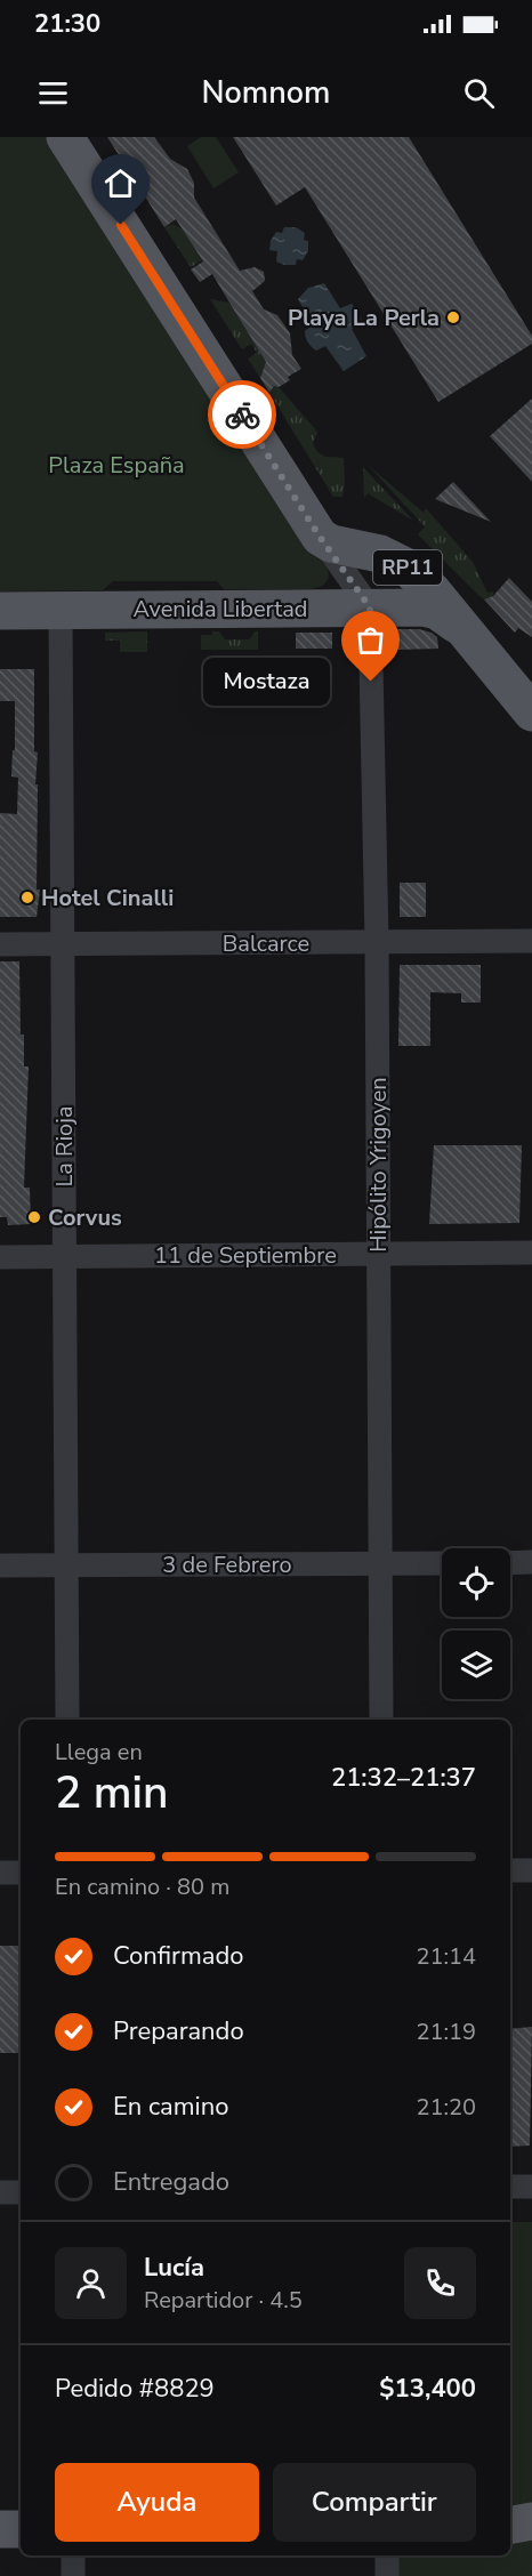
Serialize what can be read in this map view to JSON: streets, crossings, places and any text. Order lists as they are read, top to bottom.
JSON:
{
  "streets": {
    "main road": ["RP11", "Avenida Libertad"],
    "street": [
      "Balcarce",
      "La Rioja",
      "Hipólito Yrigoyen",
      "11 de Septiembre",
      "3 de Febrero"
    ]
  },
  "crossings": [
    ["RP11", "Avenida Libertad"],
    ["Avenida Libertad", "La Rioja"],
    ["Avenida Libertad", "Hipólito Yrigoyen"],
    ["Balcarce", "La Rioja"],
    ["Balcarce", "Hipólito Yrigoyen"],
    ["La Rioja", "11 de Septiembre"],
    ["La Rioja", "3 de Febrero"],
    ["Hipólito Yrigoyen", "11 de Septiembre"],
    ["Hipólito Yrigoyen", "3 de Febrero"]
  ],
  "parks": ["Plaza España"],
  "places": [
    "Playa La Perla",
    "Mostaza",
    "Hotel Cinalli",
    "Corvus"
  ],
  "page": {
    "status": "21:30",
    "header": "Nomnom",
    "bubble": "Mostaza",
    "heading": ["2 min", "Llega en", "21:32–21:37"],
    "panel": [
      "Lucía",
      "Repartidor · 4.5",
      "Pedido #8829",
      "$13,400"
    ],
    "bar": "En camino · 80 m",
    "list": [
      ["Confirmado", "21:14"],
      ["Preparando", "21:19"],
      ["En camino", "21:20"],
      "Entregado"
    ],
    "buttons": ["Ayuda", "Compartir"]
  }
}
